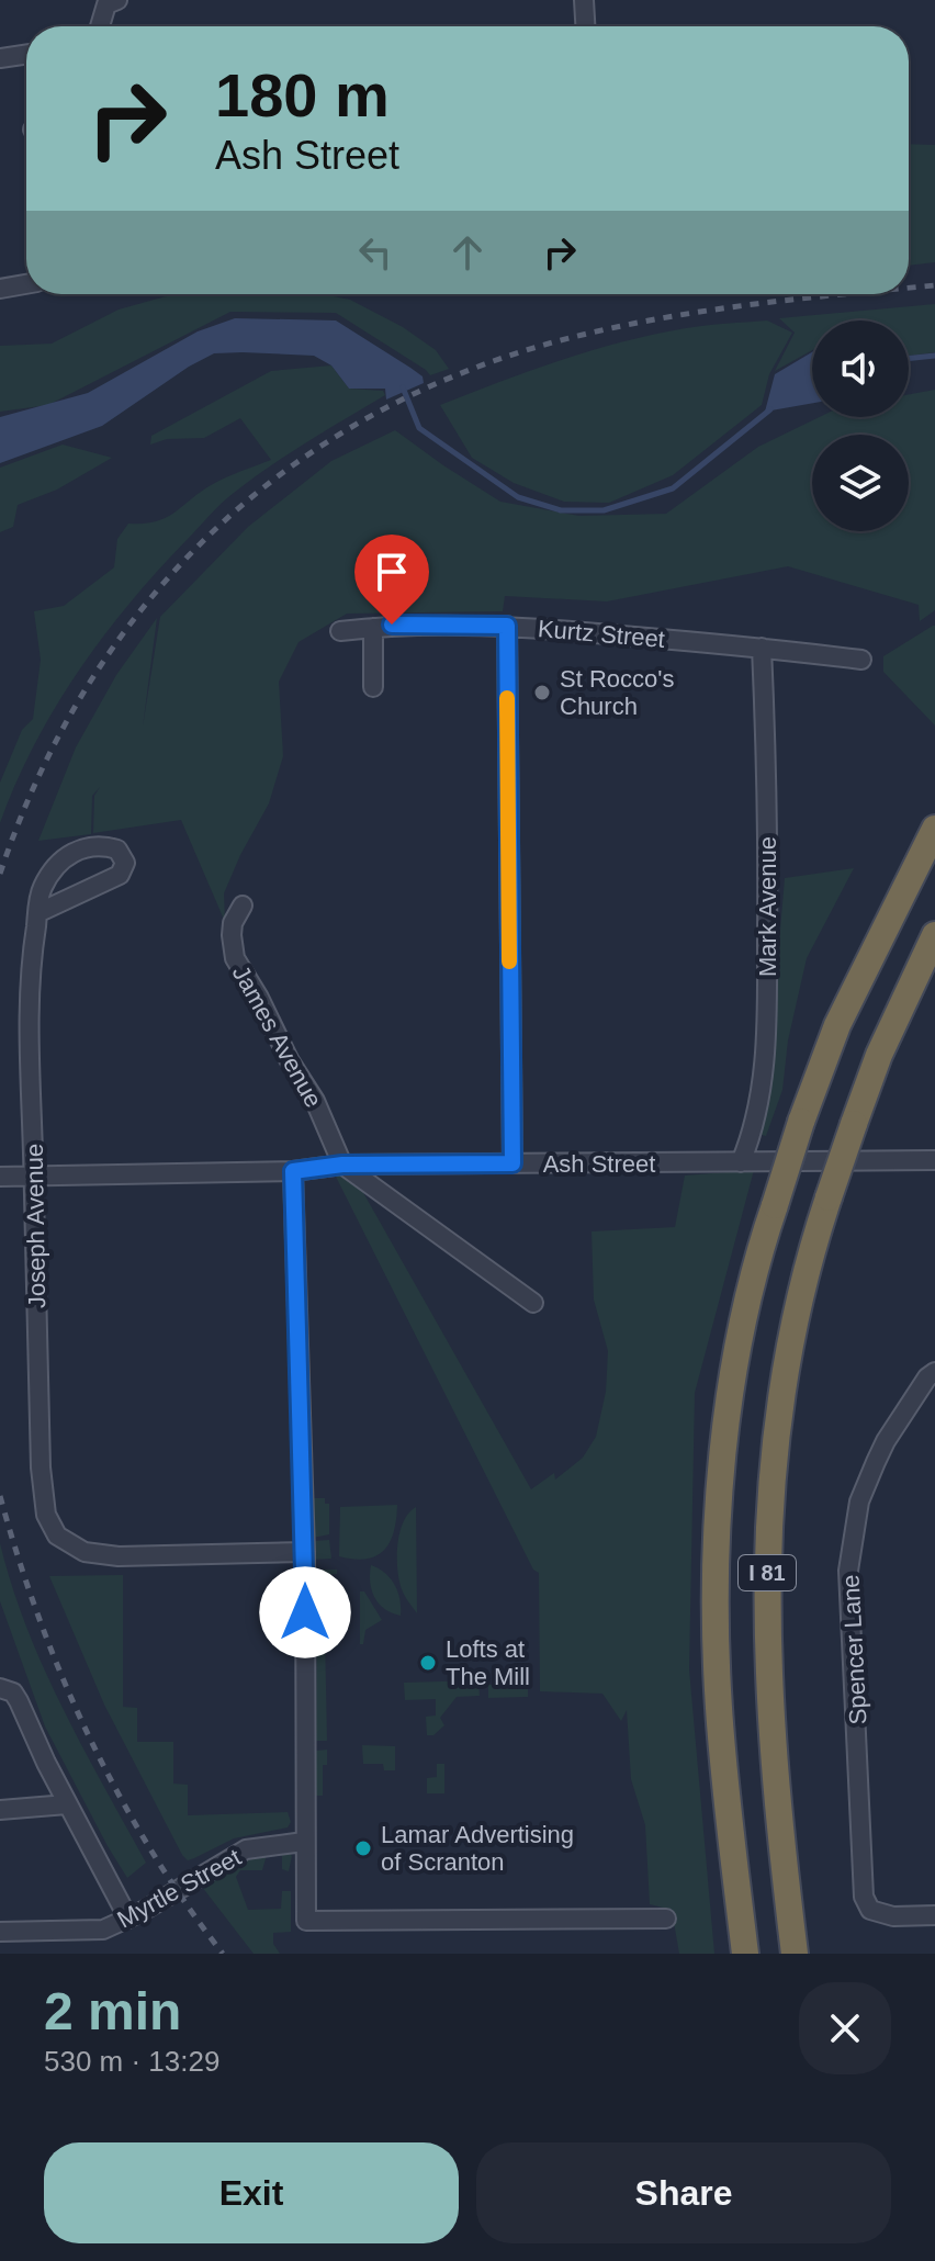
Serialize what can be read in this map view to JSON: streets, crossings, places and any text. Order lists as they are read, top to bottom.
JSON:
{
  "streets": {
    "highway": ["I 81"],
    "street": [
      "Kurtz Street",
      "Mark Avenue",
      "James Avenue",
      "Ash Street",
      "Joseph Avenue",
      "Spencer Lane",
      "Myrtle Street"
    ]
  },
  "crossings": [
    ["Kurtz Street", "Mark Avenue"],
    ["Mark Avenue", "Ash Street"],
    ["James Avenue", "Ash Street"],
    ["Ash Street", "Joseph Avenue"]
  ],
  "places": ["St Rocco's Church", "Lofts at The Mill", "Lamar Advertising of Scranton"],
  "page": {
    "turn": ["180 m", "Ash Street"],
    "heading": ["2 min", "530 m · 13:29"],
    "buttons": ["Exit", "Share"]
  }
}
